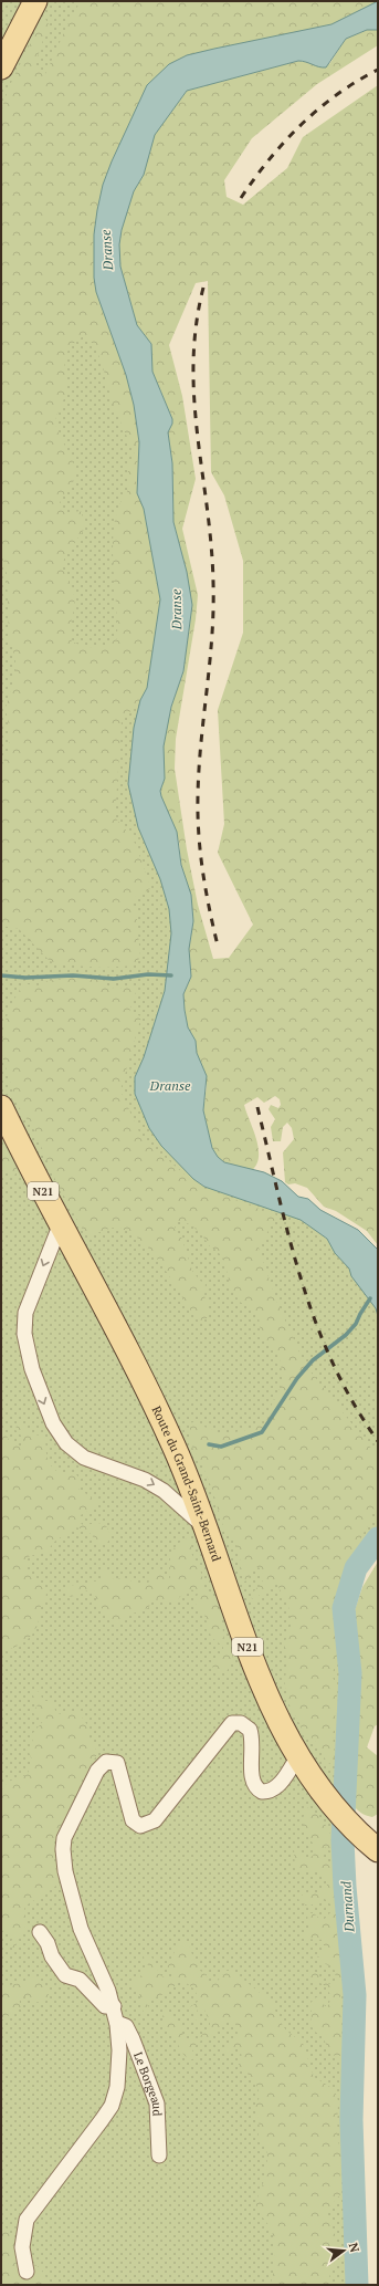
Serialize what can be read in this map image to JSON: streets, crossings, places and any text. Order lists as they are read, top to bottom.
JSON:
{
  "streets": {
    "main road": ["N21", "Route du Grand-Saint-Bernard"],
    "street": ["Le Borgeaud"]
  },
  "water": ["Dranse", "Durnand"],
  "north": "right"
}
